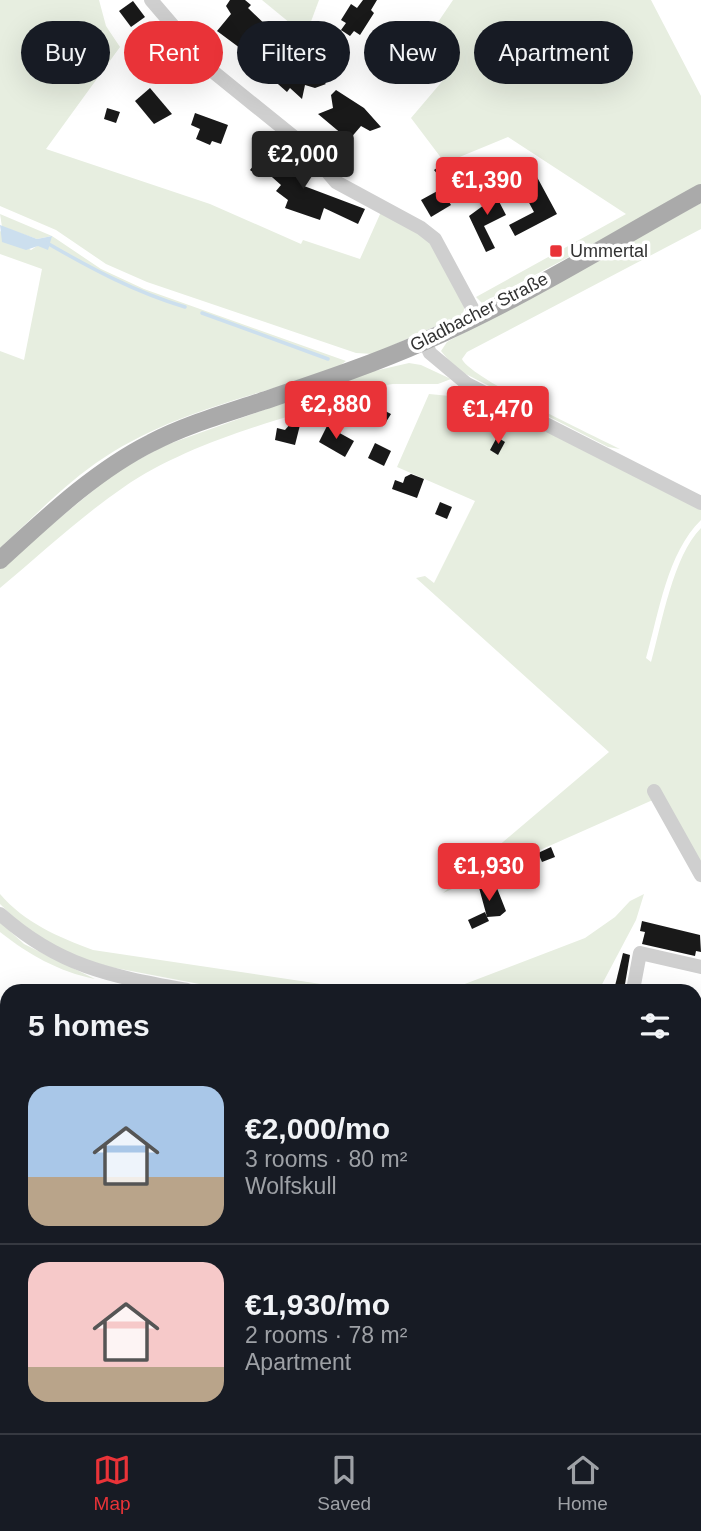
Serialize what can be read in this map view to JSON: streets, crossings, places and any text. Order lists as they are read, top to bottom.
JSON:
{
  "streets": {
    "main road": ["Gladbacher Straße"]
  },
  "places": {
    "transit": ["Ummertal"]
  },
  "page": {
    "chip": [
      "Buy",
      "Rent",
      "Filters",
      "New",
      "Apartment"
    ],
    "price": [
      "€2,000",
      "€1,390",
      "€2,880",
      "€1,470",
      "€1,930"
    ],
    "heading": "5 homes",
    "list": [
      {
        "name": "€2,000/mo",
        "note": "3 rooms · 80 m² · Wolfskull"
      },
      {
        "name": "€1,930/mo",
        "note": "2 rooms · 78 m² · Apartment"
      }
    ],
    "tabs": ["Map", "Saved", "Home"]
  }
}
